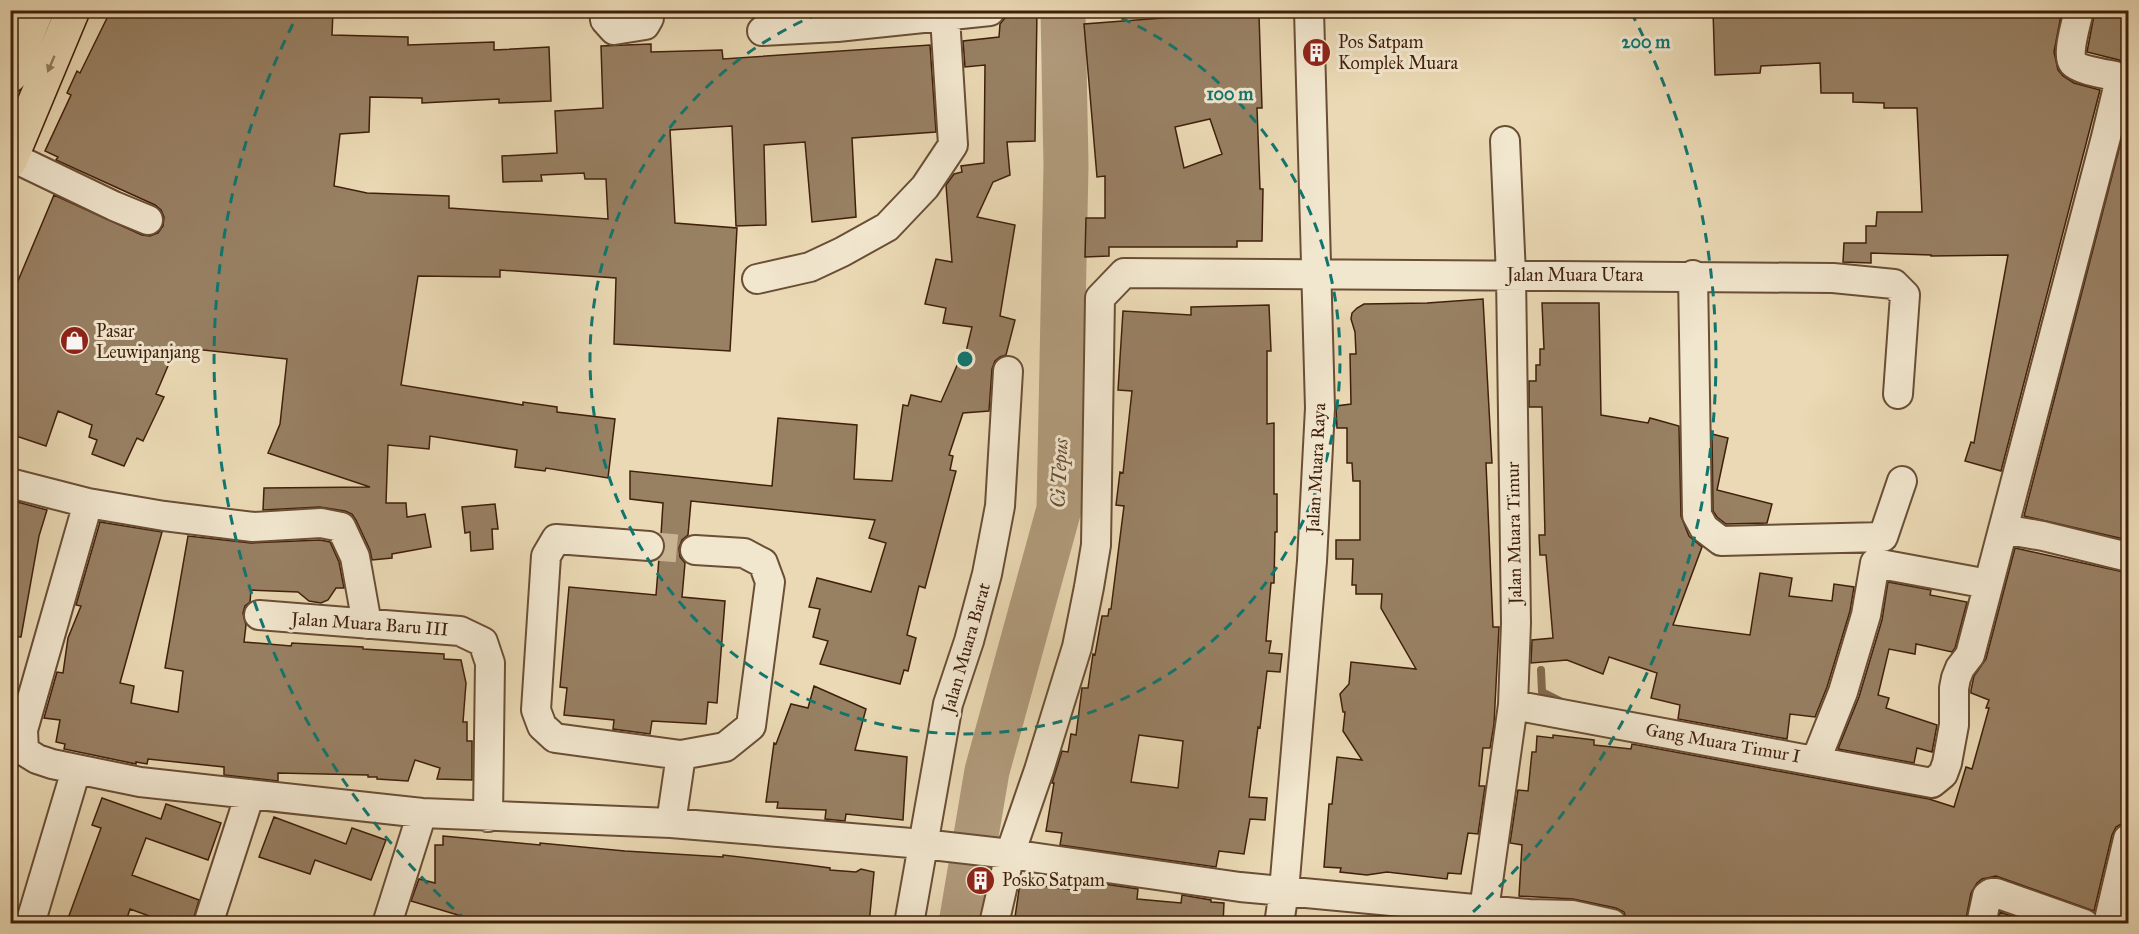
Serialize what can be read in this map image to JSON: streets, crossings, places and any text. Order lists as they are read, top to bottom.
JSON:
{
  "streets": {
    "street": [
      "Jalan Muara Utara",
      "Jalan Muara Raya",
      "Jalan Muara Timur",
      "Jalan Muara Baru III",
      "Jalan Muara Barat",
      "Gang Muara Timur I"
    ]
  },
  "crossings": [
    ["Jalan Muara Utara", "Jalan Muara Raya"],
    ["Jalan Muara Utara", "Jalan Muara Timur"],
    ["Jalan Muara Timur", "Gang Muara Timur I"]
  ],
  "water": ["Ci Tepus"],
  "places": {
    "building": ["Pos Satpam Komplek Muara", "Posko Satpam"],
    "shop": ["Pasar Leuwipanjang"]
  },
  "rings": ["200 m", "100 m"]
}
